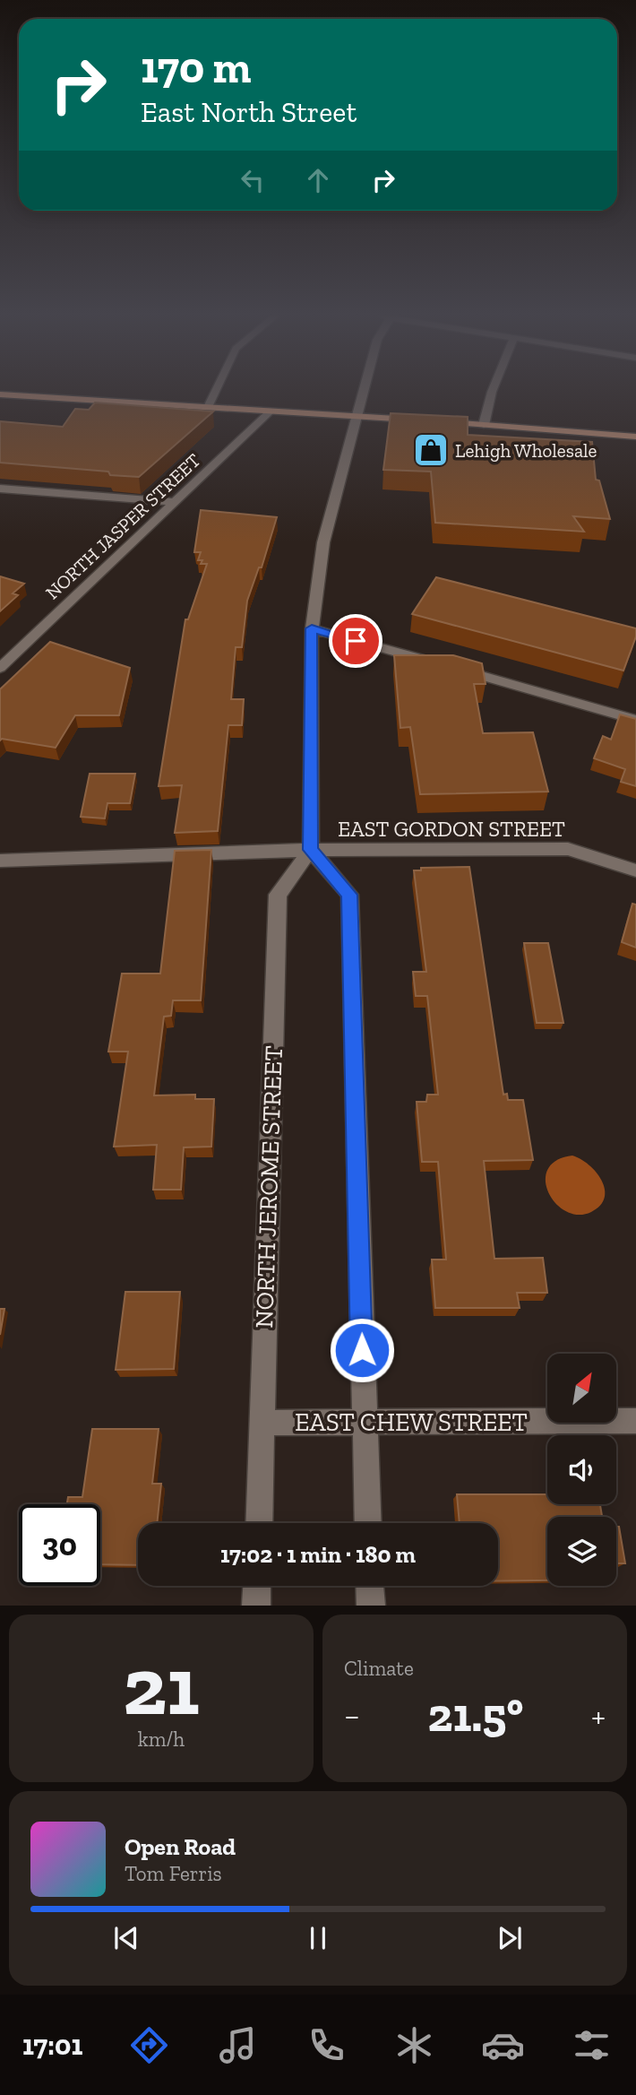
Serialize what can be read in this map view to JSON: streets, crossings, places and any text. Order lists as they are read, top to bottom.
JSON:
{
  "streets": {
    "street": [
      "NORTH JASPER STREET",
      "EAST GORDON STREET",
      "NORTH JEROME STREET",
      "EAST CHEW STREET"
    ]
  },
  "crossings": [
    ["EAST GORDON STREET", "NORTH JEROME STREET"],
    ["NORTH JEROME STREET", "EAST CHEW STREET"]
  ],
  "places": {
    "shop": ["Lehigh Wholesale"]
  },
  "north": "top right",
  "page": {
    "turn": ["170 m", "East North Street"],
    "limit": "30",
    "trip": "17:02 · 1 min · 180 m",
    "tile": [
      ["21", "km/h"],
      "Climate"
    ],
    "heat": ["−", "21.5°", "+"],
    "song": ["Open Road", "Tom Ferris"],
    "tabs": "17:01"
  }
}
